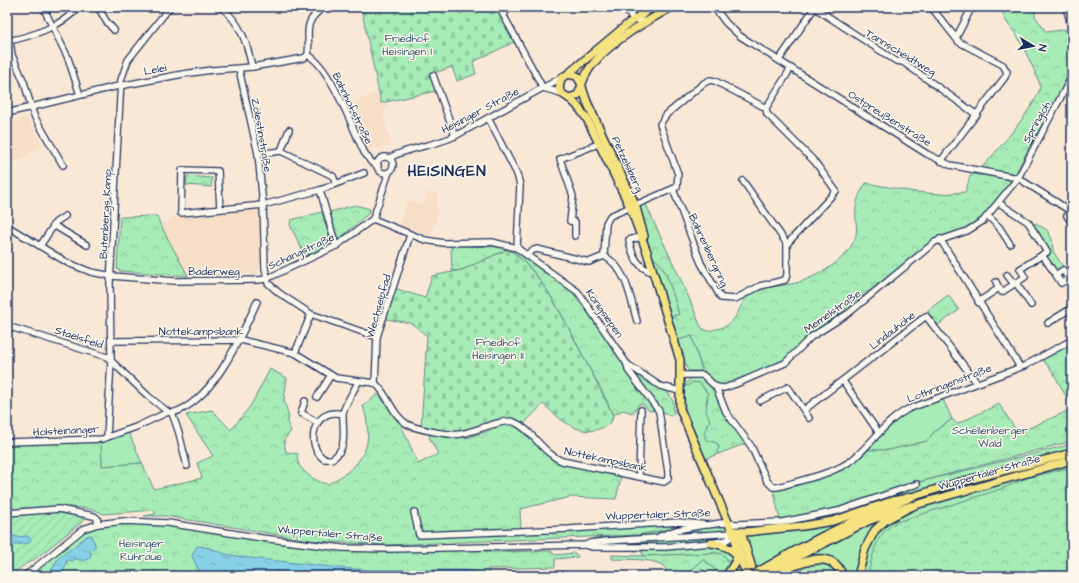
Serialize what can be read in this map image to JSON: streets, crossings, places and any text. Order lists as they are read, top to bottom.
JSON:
{
  "streets": {
    "main road": ["Petzelsberg", "Wuppertaler Straße"],
    "street": [
      "Tannscheidtweg",
      "Lelei",
      "Bahnhofstraße",
      "Heisinger Straße",
      "Ostpreußenstraße",
      "Springloh",
      "Zölestinstraße",
      "Butenbergs Kamp",
      "Bahrenbergring",
      "Schangstraße",
      "Baderweg",
      "Wechselpfad",
      "Memelstraße",
      "Königsiepen",
      "Lindauhöhe",
      "Nottekampsbank",
      "Staelsfeld",
      "Lothringenstraße",
      "Holsteinanger"
    ]
  },
  "crossings": [
    ["Lelei", "Bahnhofstraße"],
    ["Lelei", "Zölestinstraße"],
    ["Lelei", "Butenbergs Kamp"],
    ["Bahnhofstraße", "Heisinger Straße"],
    ["Heisinger Straße", "Petzelsberg"],
    ["Ostpreußenstraße", "Springloh"],
    ["Ostpreußenstraße", "Memelstraße"],
    ["Springloh", "Memelstraße"],
    ["Zölestinstraße", "Schangstraße"],
    ["Zölestinstraße", "Baderweg"],
    ["Petzelsberg", "Königsiepen"],
    ["Butenbergs Kamp", "Baderweg"],
    ["Butenbergs Kamp", "Nottekampsbank"],
    ["Butenbergs Kamp", "Staelsfeld"],
    ["Butenbergs Kamp", "Holsteinanger"],
    ["Schangstraße", "Baderweg"],
    ["Schangstraße", "Königsiepen"],
    ["Wechselpfad", "Königsiepen"],
    ["Wechselpfad", "Nottekampsbank"],
    ["Memelstraße", "Lothringenstraße"],
    ["Königsiepen", "Nottekampsbank"],
    ["Lindauhöhe", "Lothringenstraße"],
    ["Nottekampsbank", "Holsteinanger"],
    ["Staelsfeld", "Holsteinanger"]
  ],
  "districts": ["HEISINGEN"],
  "parks": [
    "Friedhof Heisingen I",
    "Friedhof Heisingen II",
    "Schellenberger Wald",
    "Heisinger Ruhraue"
  ],
  "north": "right"
}
